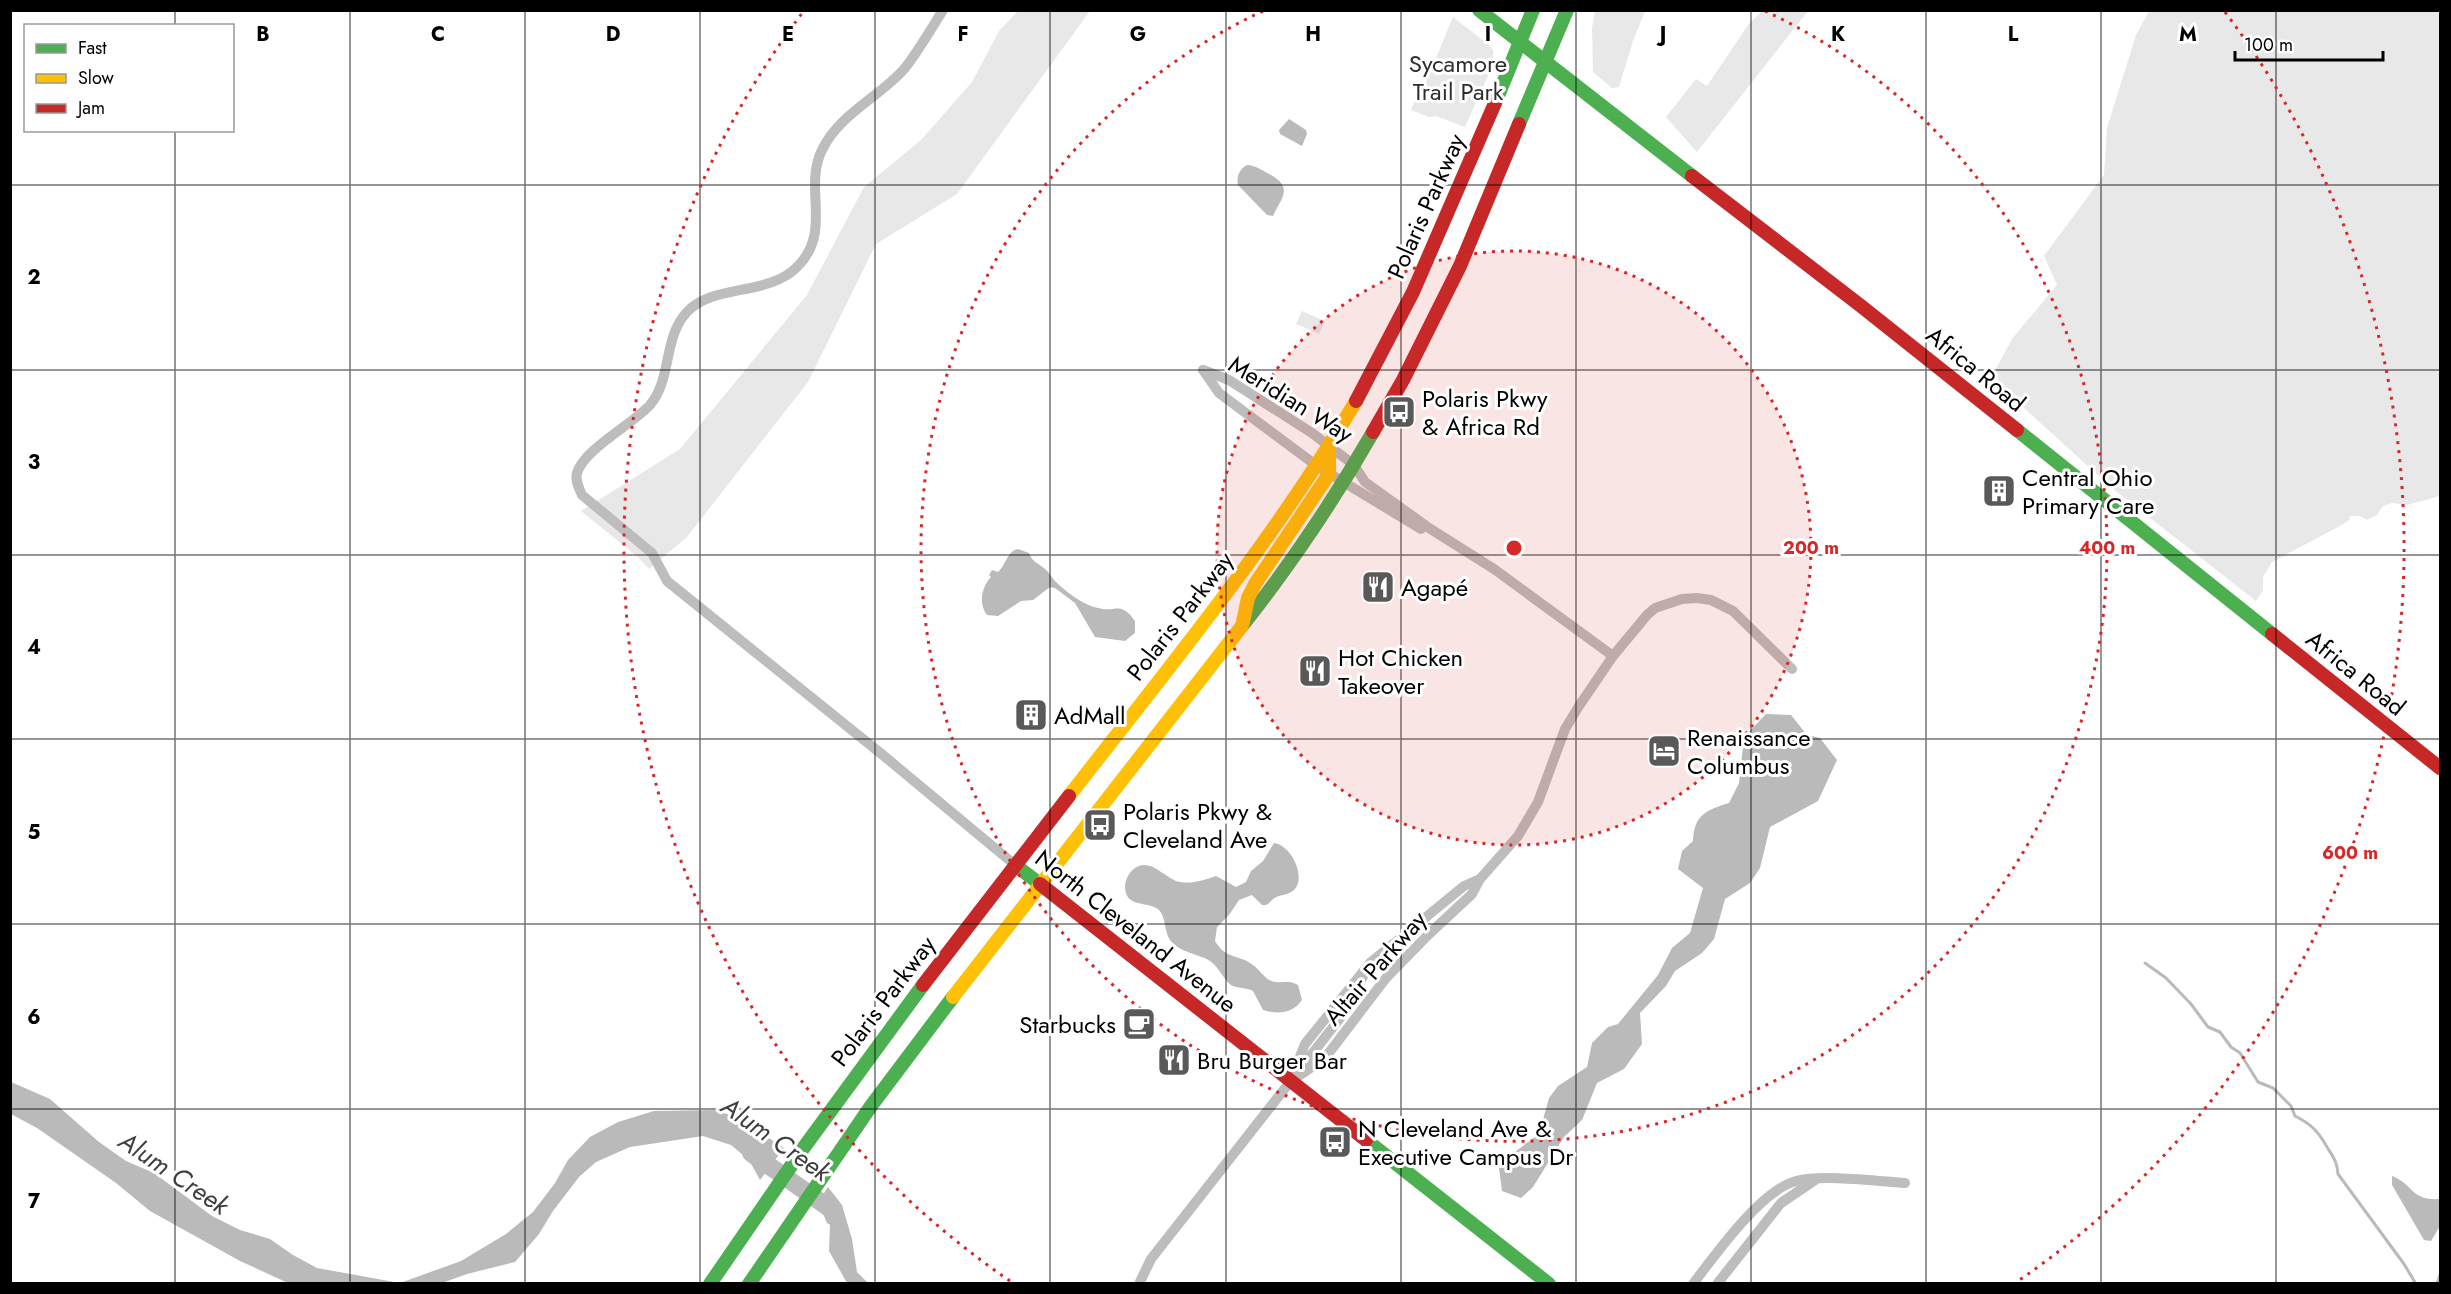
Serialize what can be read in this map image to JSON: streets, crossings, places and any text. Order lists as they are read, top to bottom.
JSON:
{
  "streets": {
    "main road": ["Polaris Parkway", "Africa Road", "North Cleveland Avenue"],
    "street": ["Meridian Way", "Altair Parkway"]
  },
  "crossings": [
    ["Polaris Parkway", "Africa Road"],
    ["Polaris Parkway", "Meridian Way"],
    ["Polaris Parkway", "North Cleveland Avenue"],
    ["Meridian Way", "Altair Parkway"],
    ["North Cleveland Avenue", "Altair Parkway"]
  ],
  "water": ["Alum Creek"],
  "parks": ["Sycamore Trail Park"],
  "places": {
    "bus stop": ["Polaris Pkwy & Africa Rd", "Polaris Pkwy & Cleveland Ave", "N Cleveland Ave & Executive Campus Dr"],
    "building": ["Central Ohio Primary Care", "AdMall"],
    "restaurant": ["Agapé", "Hot Chicken Takeover", "Bru Burger Bar"],
    "hotel": ["Renaissance Columbus"],
    "cafe": ["Starbucks"]
  },
  "legend": ["Fast", "Slow", "Jam"],
  "scale_bar": "100 m",
  "grid": {
    "columns": [
      "B",
      "C",
      "D",
      "E",
      "F",
      "G",
      "H",
      "I",
      "J",
      "K",
      "L",
      "M"
    ],
    "rows": [
      "2",
      "3",
      "4",
      "5",
      "6",
      "7"
    ]
  },
  "rings": ["200 m", "400 m", "600 m"]
}
